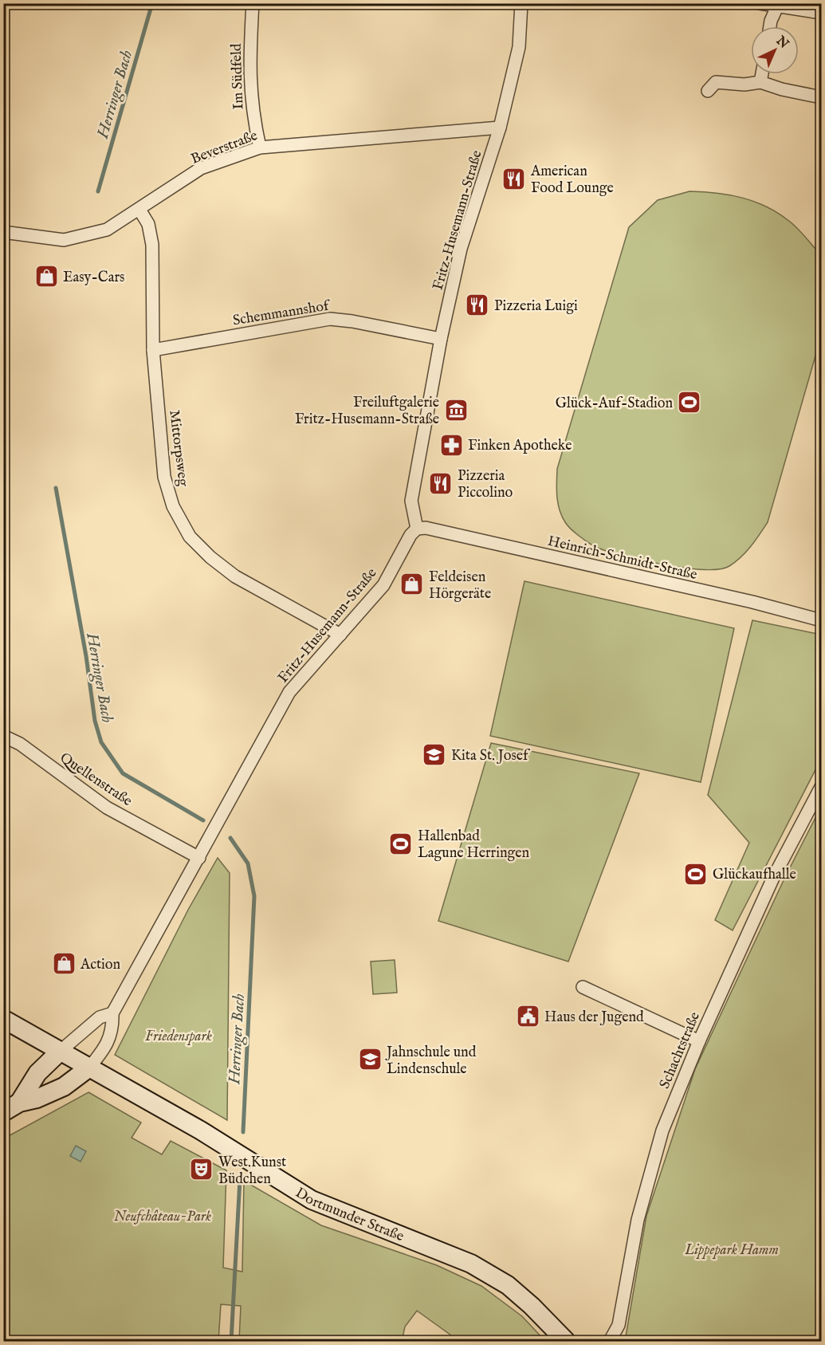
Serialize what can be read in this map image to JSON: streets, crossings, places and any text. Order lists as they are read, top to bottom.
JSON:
{
  "streets": {
    "main road": ["Dortmunder Straße"],
    "street": [
      "Im Südfeld",
      "Beverstraße",
      "Fritz-Husemann-Straße",
      "Schemmannshof",
      "Mittorpsweg",
      "Heinrich-Schmidt-Straße",
      "Quellenstraße",
      "Schachtstraße"
    ]
  },
  "crossings": [
    ["Im Südfeld", "Beverstraße"],
    ["Beverstraße", "Fritz-Husemann-Straße"],
    ["Beverstraße", "Mittorpsweg"],
    ["Fritz-Husemann-Straße", "Schemmannshof"],
    ["Fritz-Husemann-Straße", "Mittorpsweg"],
    ["Fritz-Husemann-Straße", "Heinrich-Schmidt-Straße"],
    ["Fritz-Husemann-Straße", "Quellenstraße"],
    ["Fritz-Husemann-Straße", "Dortmunder Straße"],
    ["Schemmannshof", "Mittorpsweg"]
  ],
  "water": ["Herringer Bach"],
  "parks": ["Friedenspark", "Neufchâteau-Park", "Lippepark Hamm"],
  "places": {
    "restaurant": ["American Food Lounge", "Pizzeria Luigi", "Pizzeria Piccolino"],
    "shop": ["Easy-Cars", "Feldeisen Hörgeräte", "Action"],
    "sports": ["Glück-Auf-Stadion", "Hallenbad Lagune Herringen", "Glückaufhalle"],
    "museum": ["Freiluftgalerie Fritz-Husemann-Straße"],
    "pharmacy": ["Finken Apotheke"],
    "school or university": ["Kita St. Josef", "Jahnschule und Lindenschule"],
    "public building": ["Haus der Jugend"],
    "theatre": ["West.Kunst Büdchen"]
  },
  "north": "top right"
}
